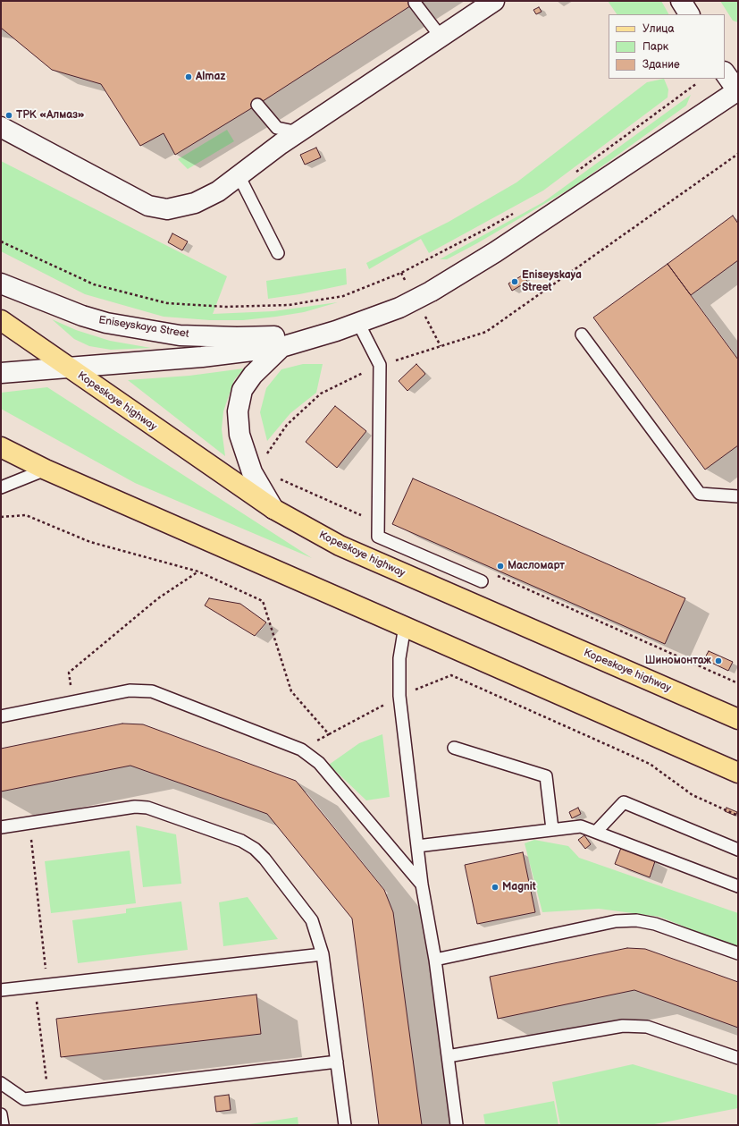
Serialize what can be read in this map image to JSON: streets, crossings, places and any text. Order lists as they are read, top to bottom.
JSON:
{
  "streets": {
    "main road": ["Kopeskoye highway"],
    "street": ["Eniseyskaya Street"]
  },
  "crossings": [
    ["Eniseyskaya Street", "Kopeskoye highway"]
  ],
  "places": [
    "Almaz",
    "ТРК «Алмаз»",
    "Eniseyskaya Street",
    "Масломарт",
    "Шиномонтаж",
    "Magnit"
  ],
  "legend": ["Улица", "Парк", "Здание"]
}
